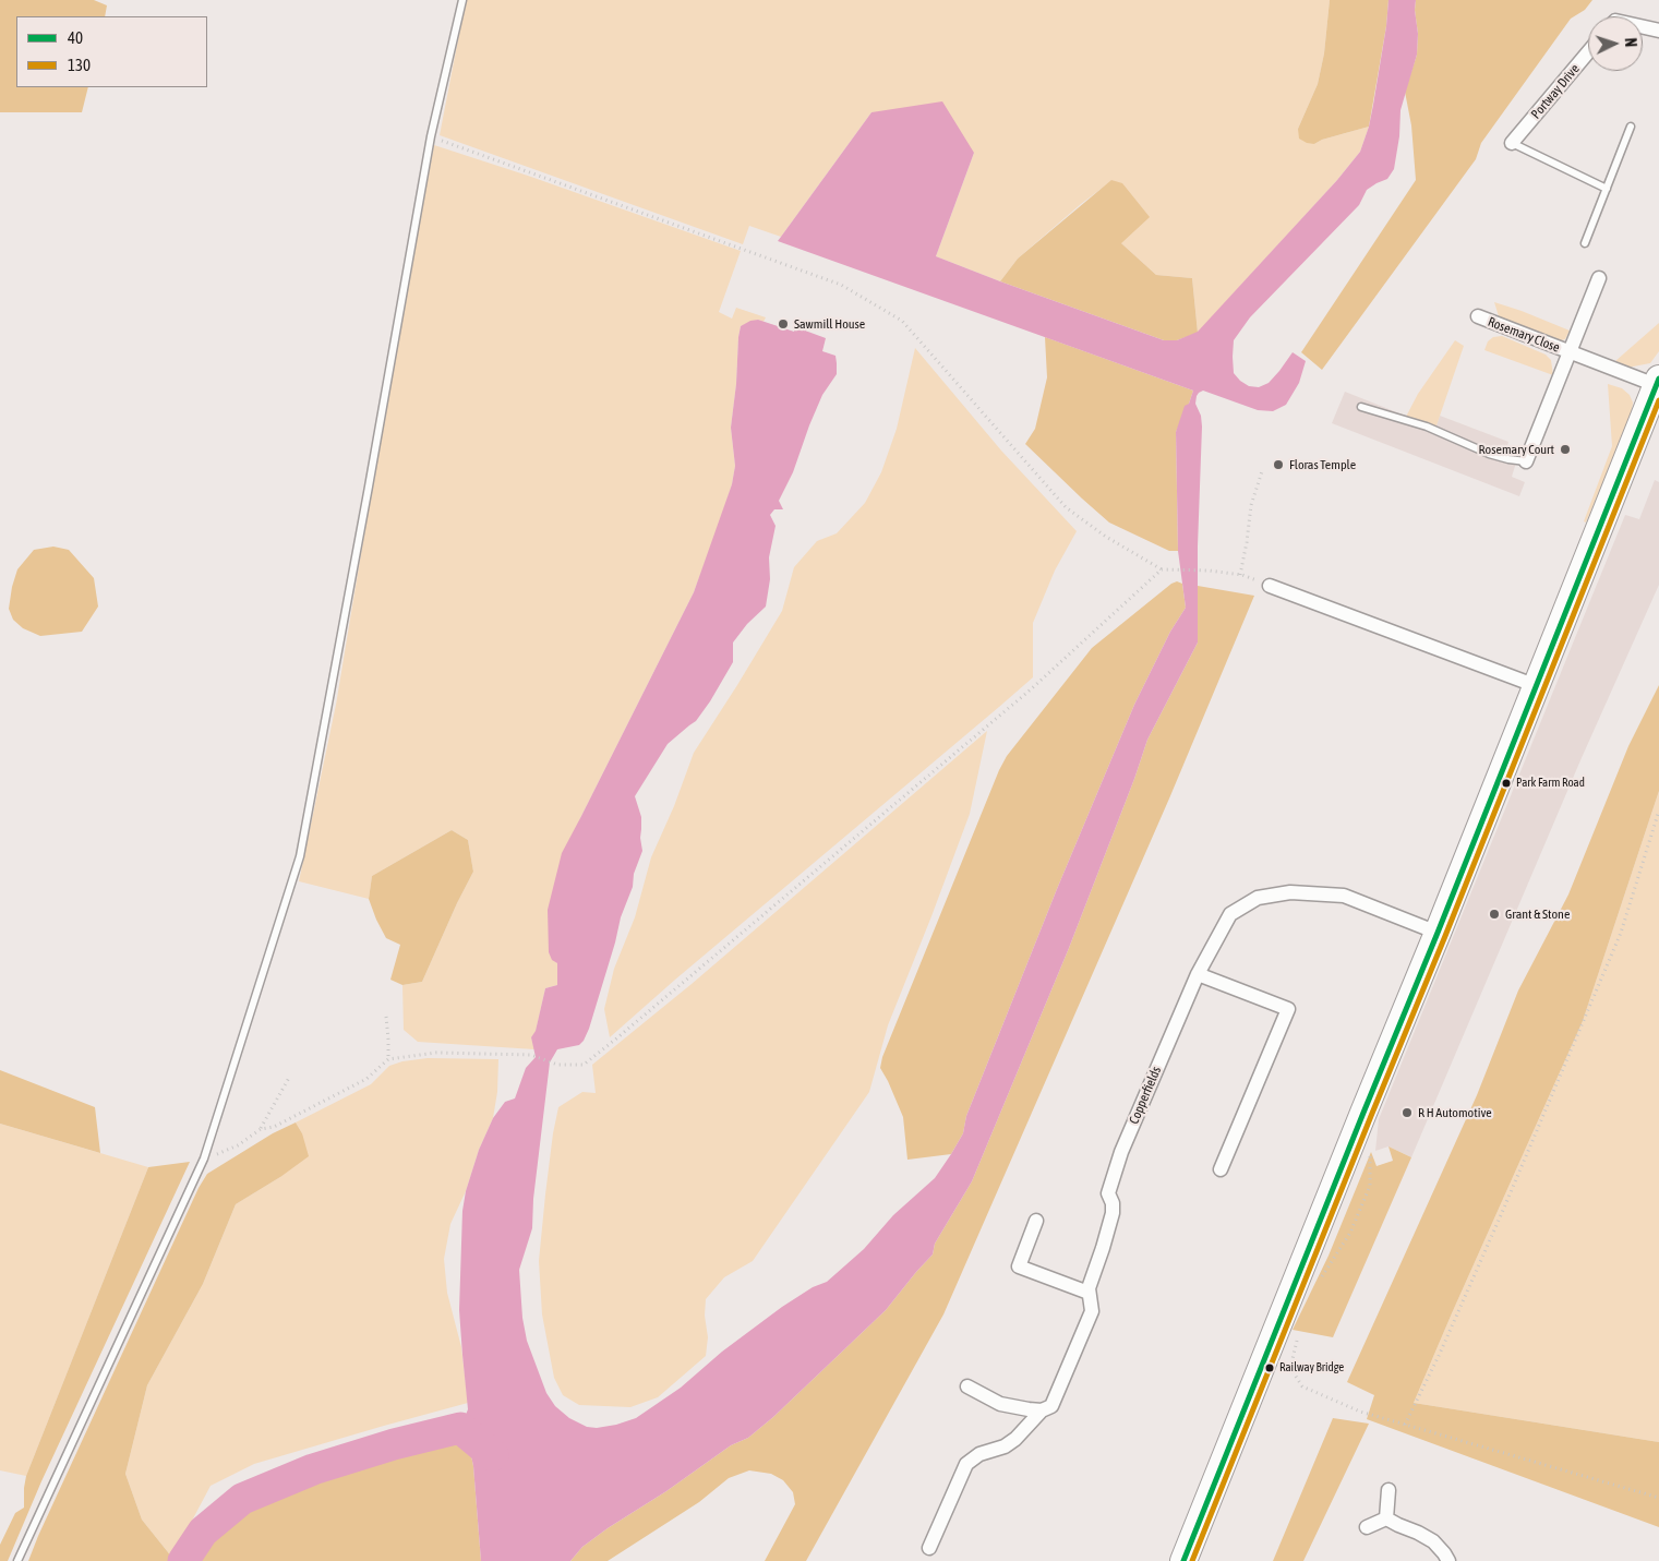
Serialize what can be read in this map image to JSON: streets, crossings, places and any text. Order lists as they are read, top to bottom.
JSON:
{
  "streets": {
    "street": ["Portway Drive", "Rosemary Close", "Copperfields"]
  },
  "places": [
    "Sawmill House",
    "Rosemary Court",
    "Floras Temple",
    "Park Farm Road",
    "Grant & Stone",
    "R H Automotive",
    "Railway Bridge"
  ],
  "lines": ["transit line 40", "transit line 130"],
  "legend": ["40", "130"],
  "north": "right"
}
